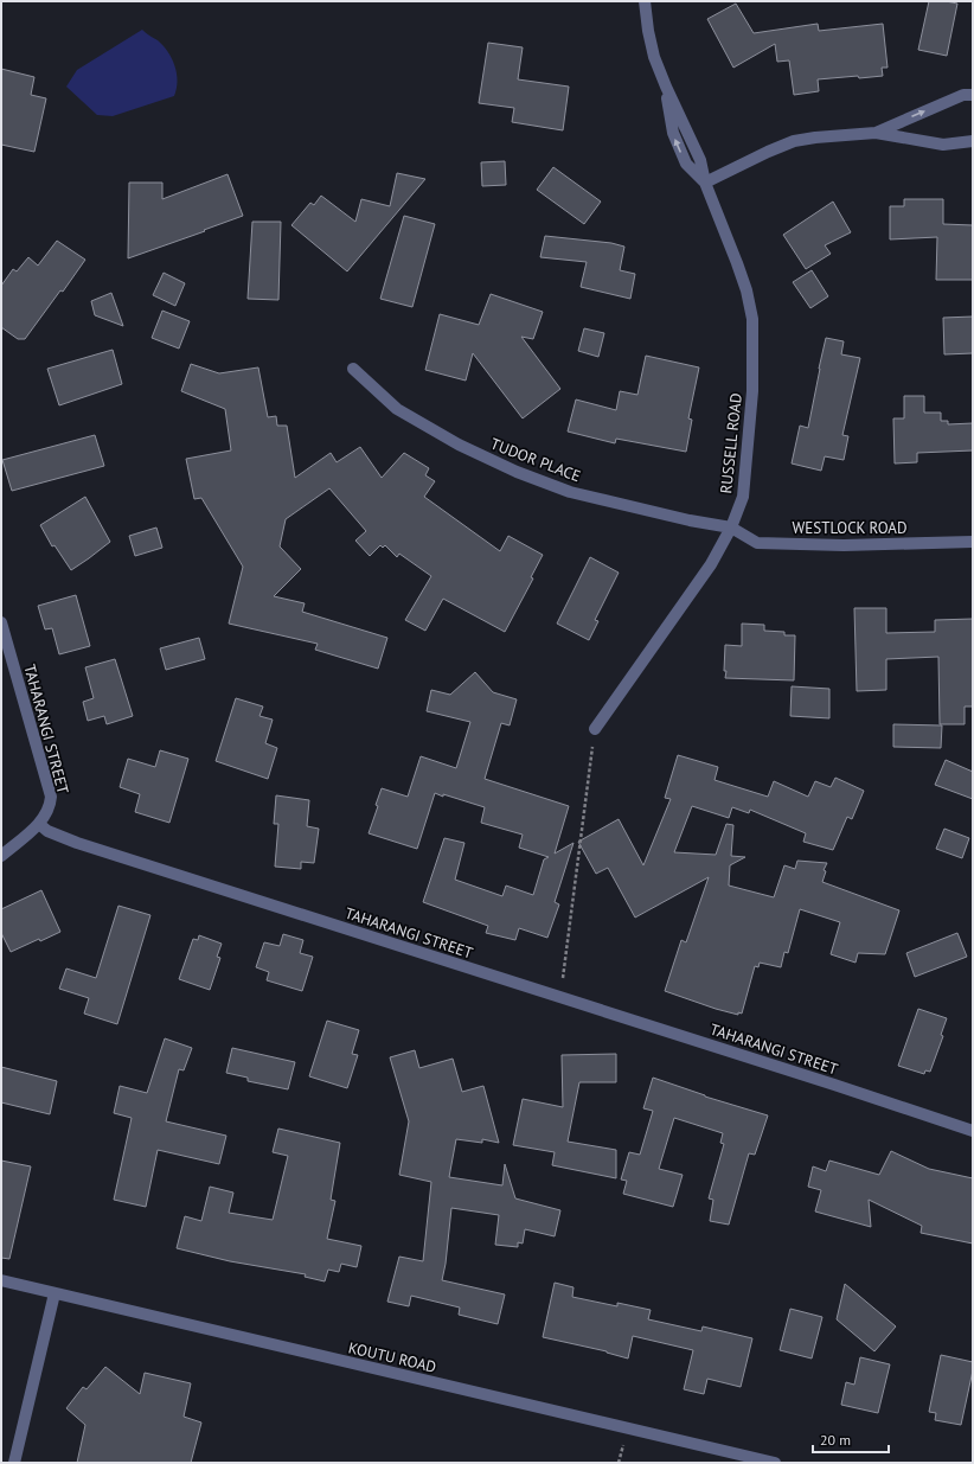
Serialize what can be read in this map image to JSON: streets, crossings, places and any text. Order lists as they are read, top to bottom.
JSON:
{
  "streets": {
    "street": [
      "RUSSELL ROAD",
      "TUDOR PLACE",
      "WESTLOCK ROAD",
      "TAHARANGI STREET",
      "KOUTU ROAD"
    ]
  },
  "crossings": [
    ["RUSSELL ROAD", "TUDOR PLACE"],
    ["RUSSELL ROAD", "WESTLOCK ROAD"],
    ["TUDOR PLACE", "WESTLOCK ROAD"]
  ],
  "scale_bar": "20 m"
}
